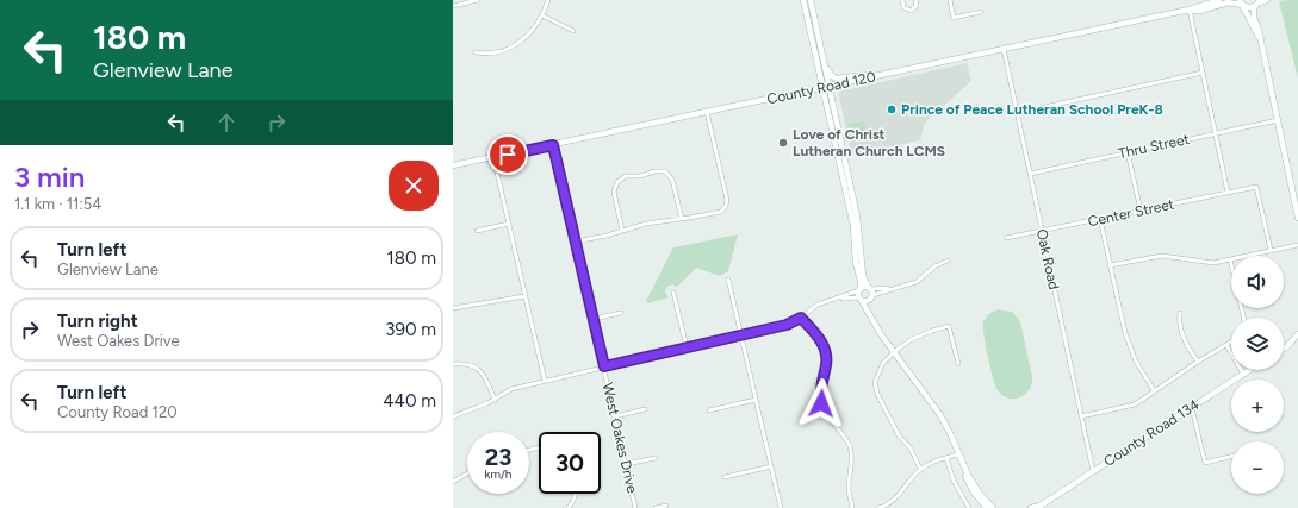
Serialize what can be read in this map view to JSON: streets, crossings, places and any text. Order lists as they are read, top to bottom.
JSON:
{
  "streets": {
    "street": [
      "County Road 120",
      "Thru Street",
      "Center Street",
      "Oak Road",
      "County Road 134",
      "West Oakes Drive"
    ]
  },
  "crossings": [
    ["County Road 120", "Oak Road"],
    ["County Road 120", "West Oakes Drive"],
    ["Thru Street", "Oak Road"],
    ["Center Street", "Oak Road"],
    ["Oak Road", "County Road 134"]
  ],
  "places": ["Prince of Peace Lutheran School PreK-8", "Love of Christ Lutheran Church LCMS"],
  "page": {
    "turn": ["180 m", "Glenview Lane"],
    "heading": ["3 min", "1.1 km · 11:54"],
    "list": [
      {
        "name": "Turn left",
        "note": "Glenview Lane",
        "value": "180 m"
      },
      {
        "name": "Turn right",
        "note": "West Oakes Drive",
        "value": "390 m"
      },
      {
        "name": "Turn left",
        "note": "County Road 120",
        "value": "440 m"
      }
    ],
    "map_buttons": ["+", "−"],
    "speed": "23 km/h",
    "limit": "30"
  }
}
